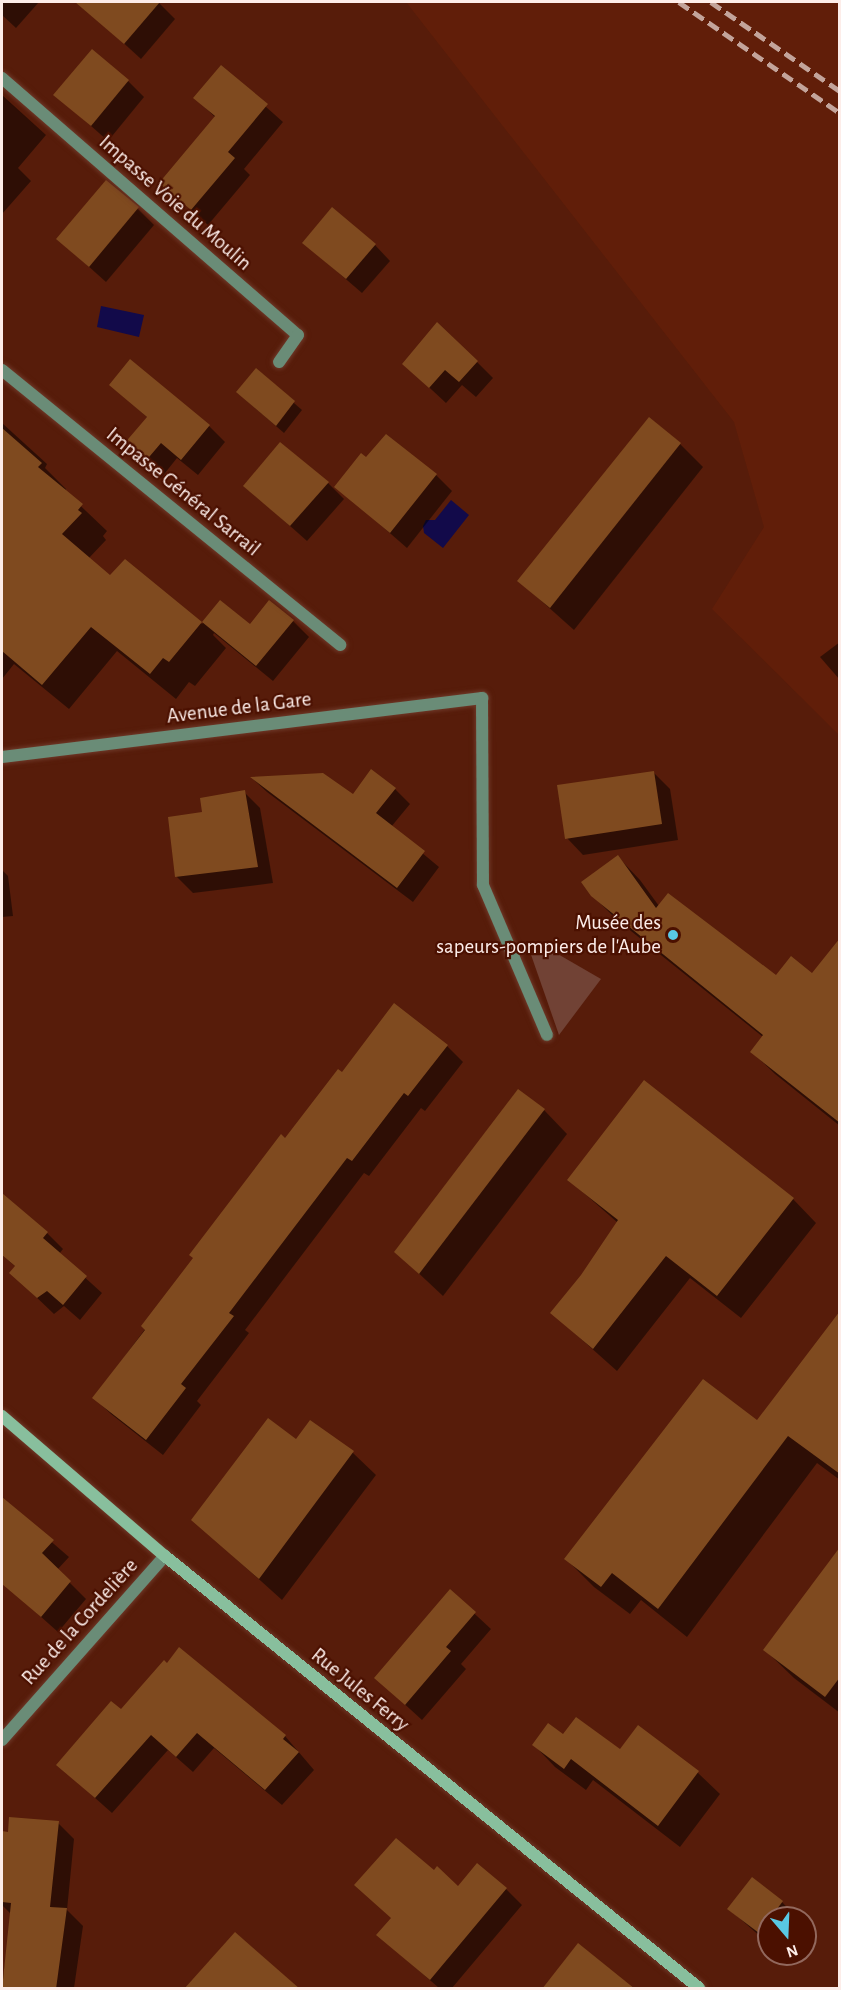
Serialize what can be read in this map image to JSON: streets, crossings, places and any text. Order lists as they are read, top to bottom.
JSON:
{
  "streets": {
    "street": [
      "Impasse Voie du Moulin",
      "Impasse Général Sarrail",
      "Avenue de la Gare",
      "Rue de la Cordelière",
      "Rue Jules Ferry"
    ]
  },
  "crossings": [
    ["Rue de la Cordelière", "Rue Jules Ferry"]
  ],
  "places": ["Musée des sapeurs-pompiers de l'Aube"],
  "north": "bottom"
}
